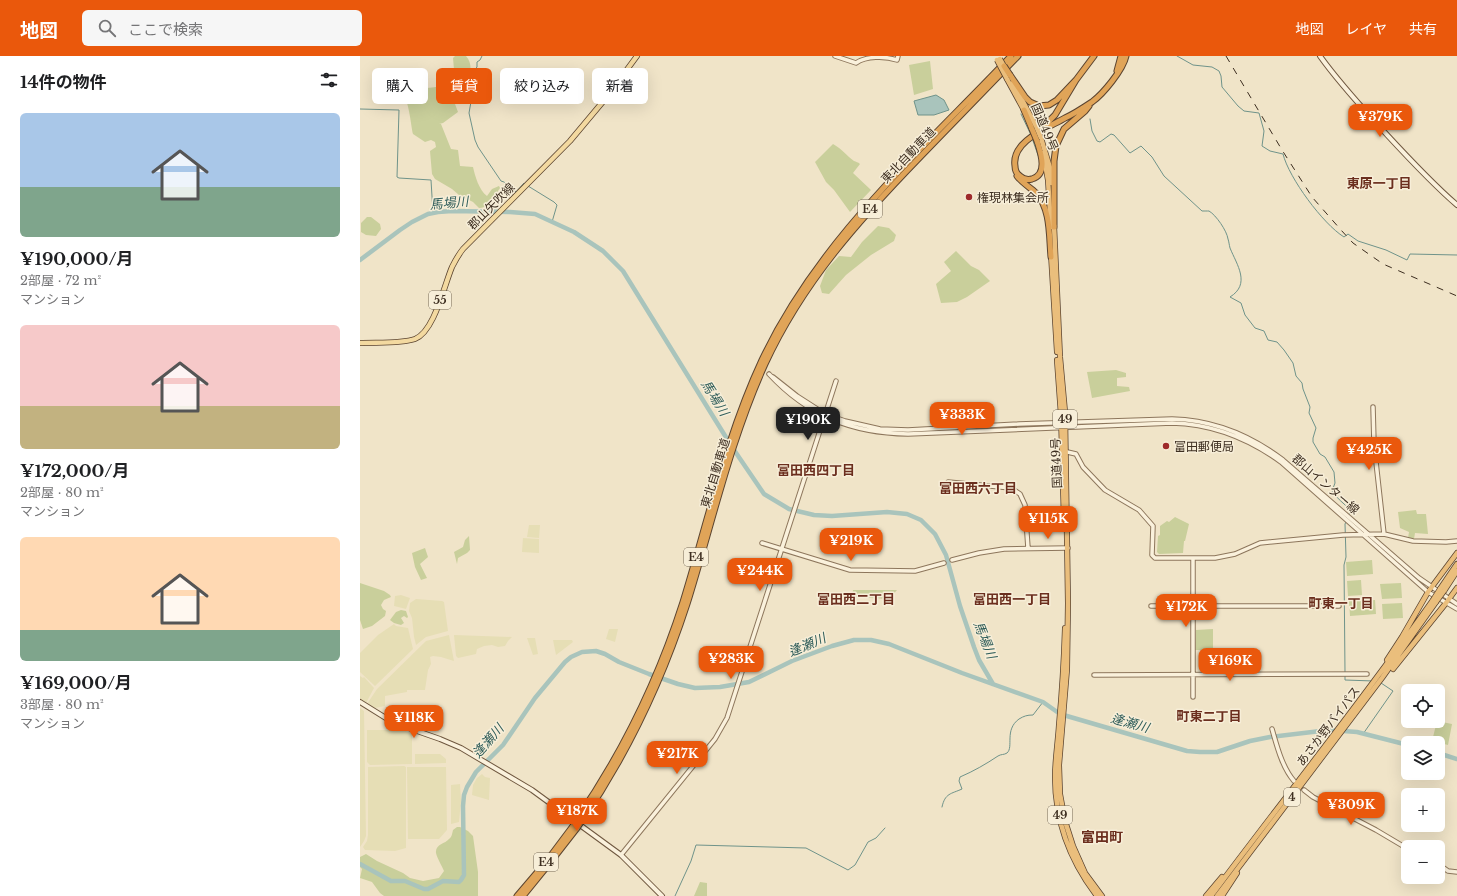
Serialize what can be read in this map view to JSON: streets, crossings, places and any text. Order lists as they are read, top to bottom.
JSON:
{
  "streets": {
    "highway": [
      "国道49号",
      "東北自動車道",
      "E4",
      "49",
      "あさか野バイパス",
      "4"
    ],
    "main road": ["郡山矢吹線", "55"],
    "street": ["郡山インター線"]
  },
  "crossings": [
    ["国道49号", "郡山インター線"]
  ],
  "districts": [
    "東原一丁目",
    "富田西四丁目",
    "富田西六丁目",
    "富田西二丁目",
    "富田西一丁目",
    "町東一丁目",
    "町東二丁目",
    "富田町"
  ],
  "water": ["馬場川", "逢瀬川"],
  "places": ["権現林集会所", "富田郵便局"],
  "page": {
    "header": "地図",
    "search": "ここで検索",
    "nav": ["地図", "レイヤ", "共有"],
    "heading": "14件の物件",
    "chip": [
      "購入",
      "賃貸",
      "絞り込み",
      "新着"
    ],
    "list": [
      {
        "name": "¥190,000/月",
        "note": "2部屋 · 72 m² · マンション"
      },
      {
        "name": "¥172,000/月",
        "note": "2部屋 · 80 m² · マンション"
      },
      {
        "name": "¥169,000/月",
        "note": "3部屋 · 80 m² · マンション"
      }
    ],
    "price": [
      "¥379K",
      "¥333K",
      "¥190K",
      "¥425K",
      "¥115K",
      "¥219K",
      "¥244K",
      "¥172K",
      "¥283K",
      "¥169K",
      "¥118K",
      "¥217K",
      "¥309K",
      "¥187K"
    ],
    "map_buttons": ["+", "−"]
  }
}
